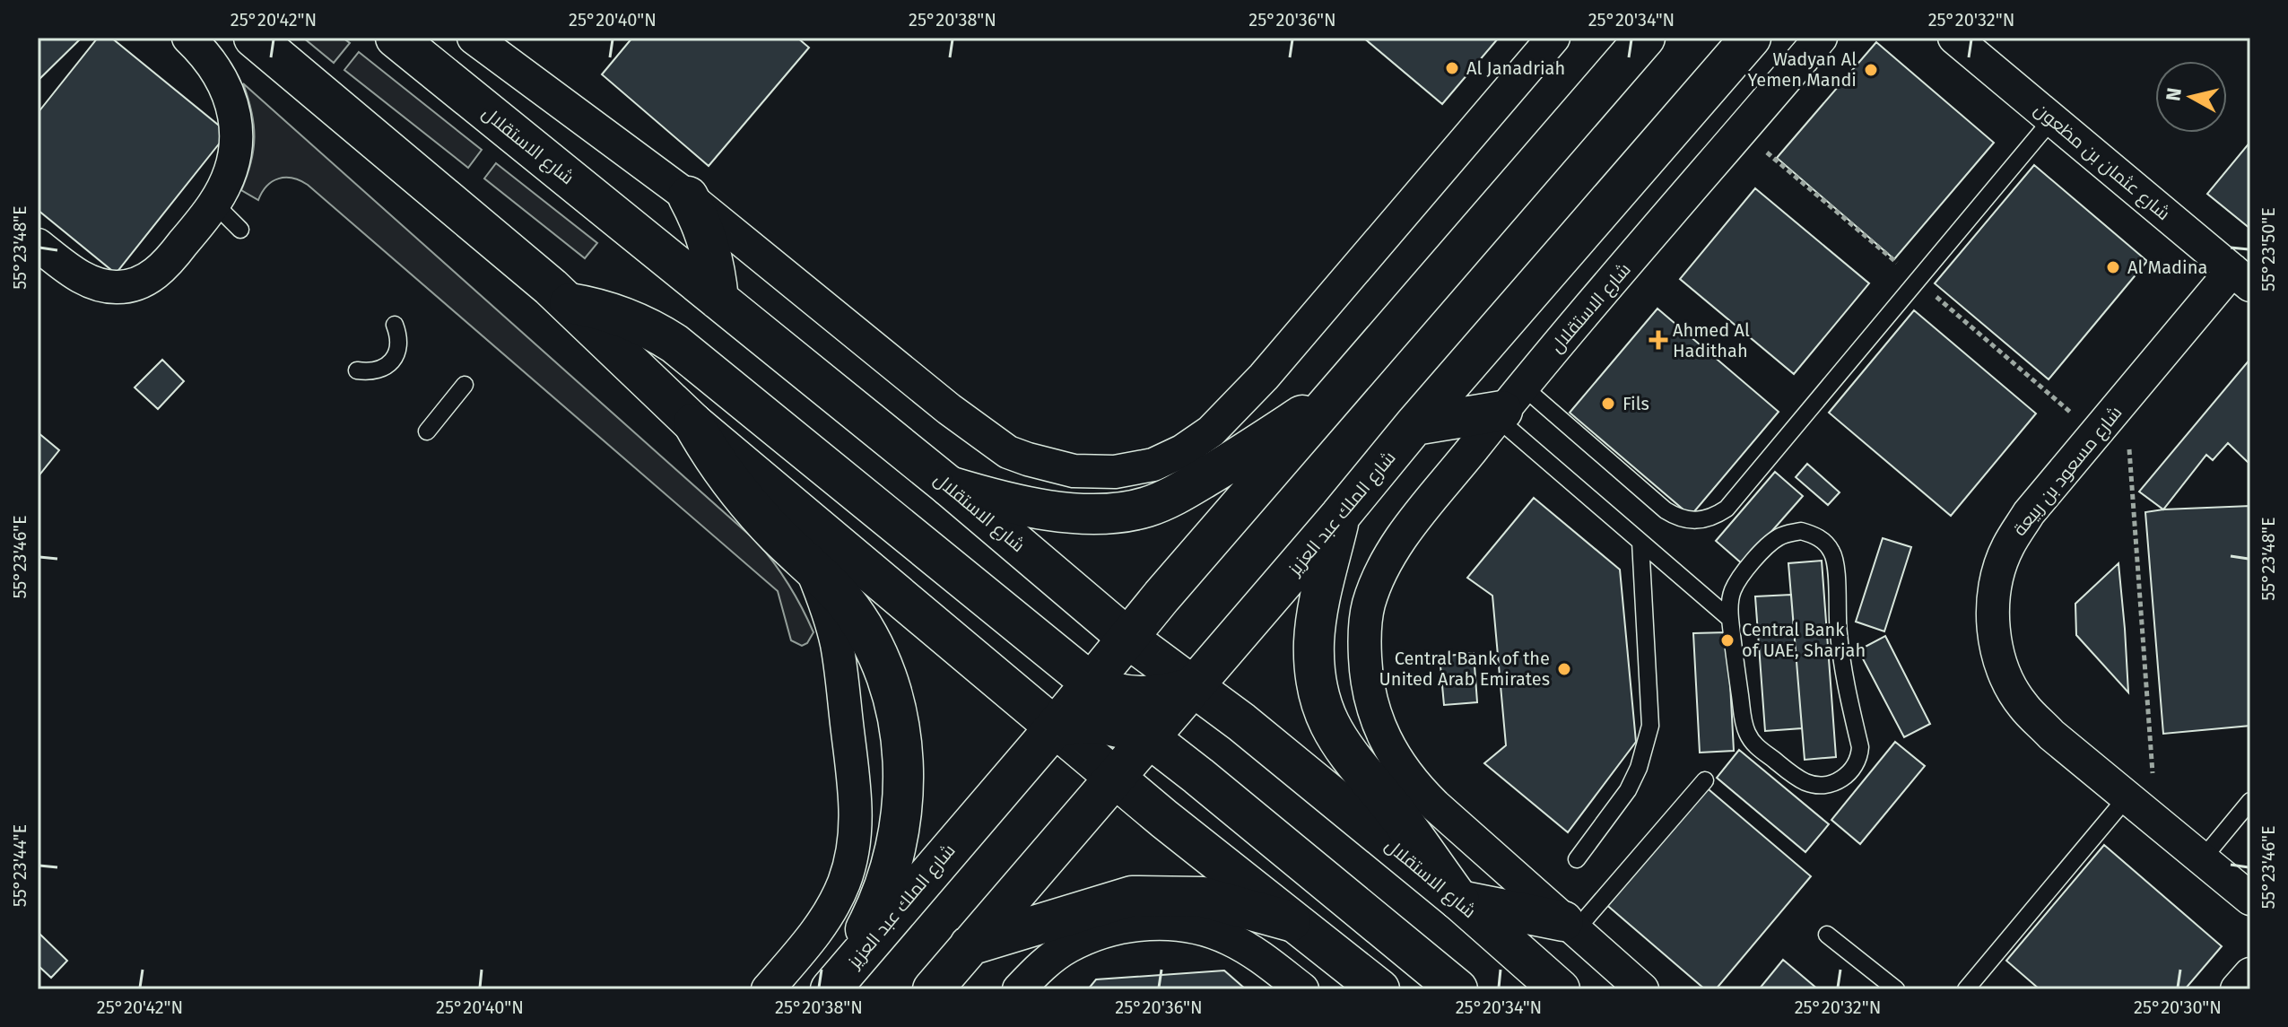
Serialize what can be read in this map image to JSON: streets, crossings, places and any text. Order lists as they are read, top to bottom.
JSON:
{
  "streets": {
    "main road": ["شارع الاستقلال", "شارع الملك عبد العزيز"],
    "street": ["شارع عثمان بن مظعون", "شارع مسعود بن ربيعة"]
  },
  "crossings": [
    ["شارع الاستقلال", "شارع الملك عبد العزيز"],
    ["شارع عثمان بن مظعون", "شارع مسعود بن ربيعة"]
  ],
  "places": {
    "other": [
      "Al Janadriah",
      "Wadyan Al Yemen Mandi",
      "Al Madina",
      "Fils",
      "Central Bank of UAE, Sharjah",
      "Central Bank of the United Arab Emirates"
    ],
    "health": ["Ahmed Al Hadithah"]
  },
  "north": "left",
  "coordinates": [
    "25°20'42\"N",
    "25°20'40\"N",
    "25°20'38\"N",
    "25°20'36\"N",
    "25°20'34\"N",
    "25°20'32\"N",
    "55°23'48\"E",
    "55°23'50\"E",
    "55°23'46\"E",
    "55°23'44\"E",
    "25°20'30\"N"
  ]
}
